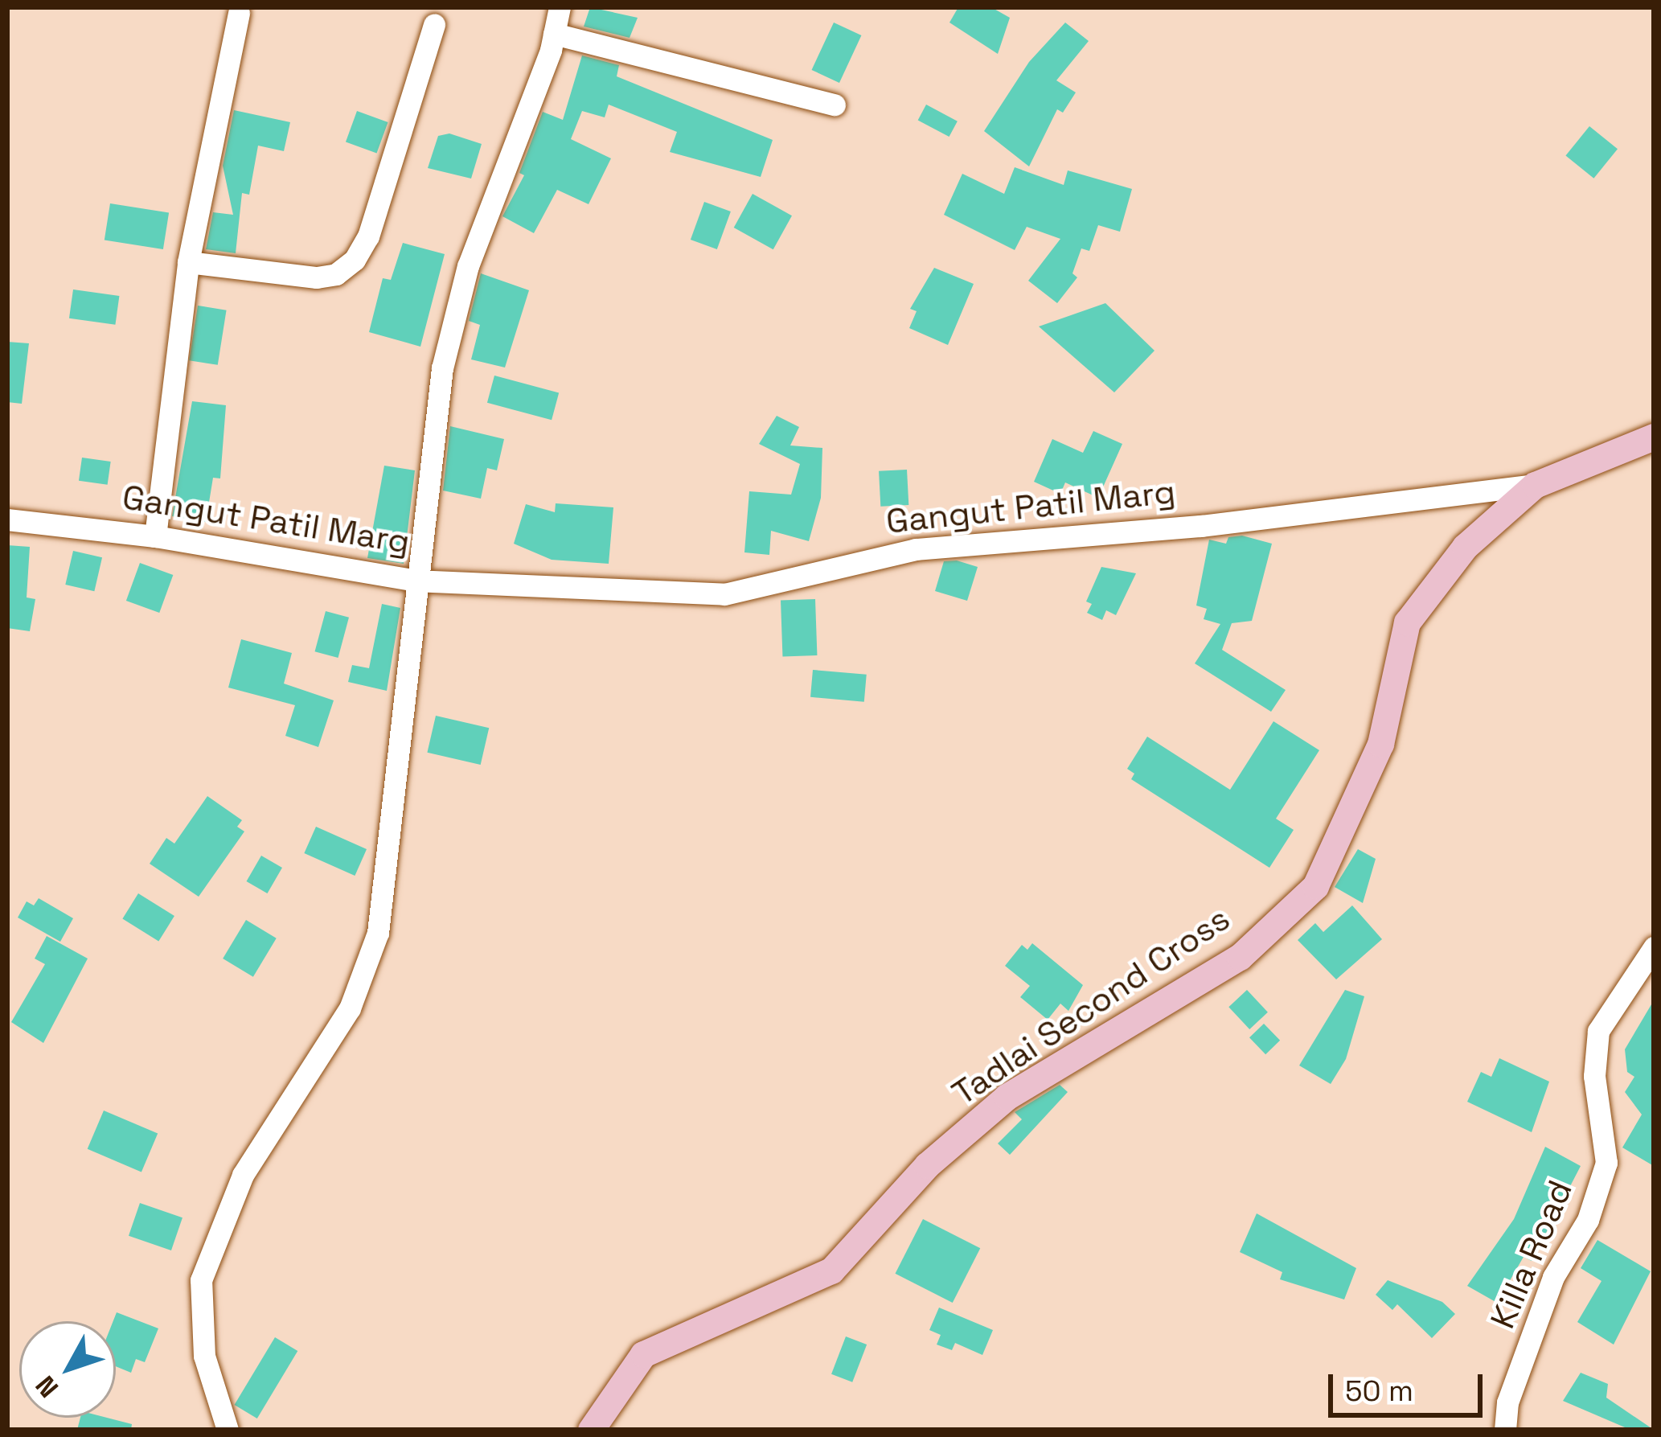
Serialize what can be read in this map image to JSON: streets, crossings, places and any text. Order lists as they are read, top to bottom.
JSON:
{
  "streets": {
    "main road": ["Gangut Patil Marg", "Tadlai Second Cross"],
    "street": ["Killa Road"]
  },
  "crossings": [
    ["Gangut Patil Marg", "Tadlai Second Cross"]
  ],
  "scale_bar": "50 m",
  "north": "bottom left"
}
